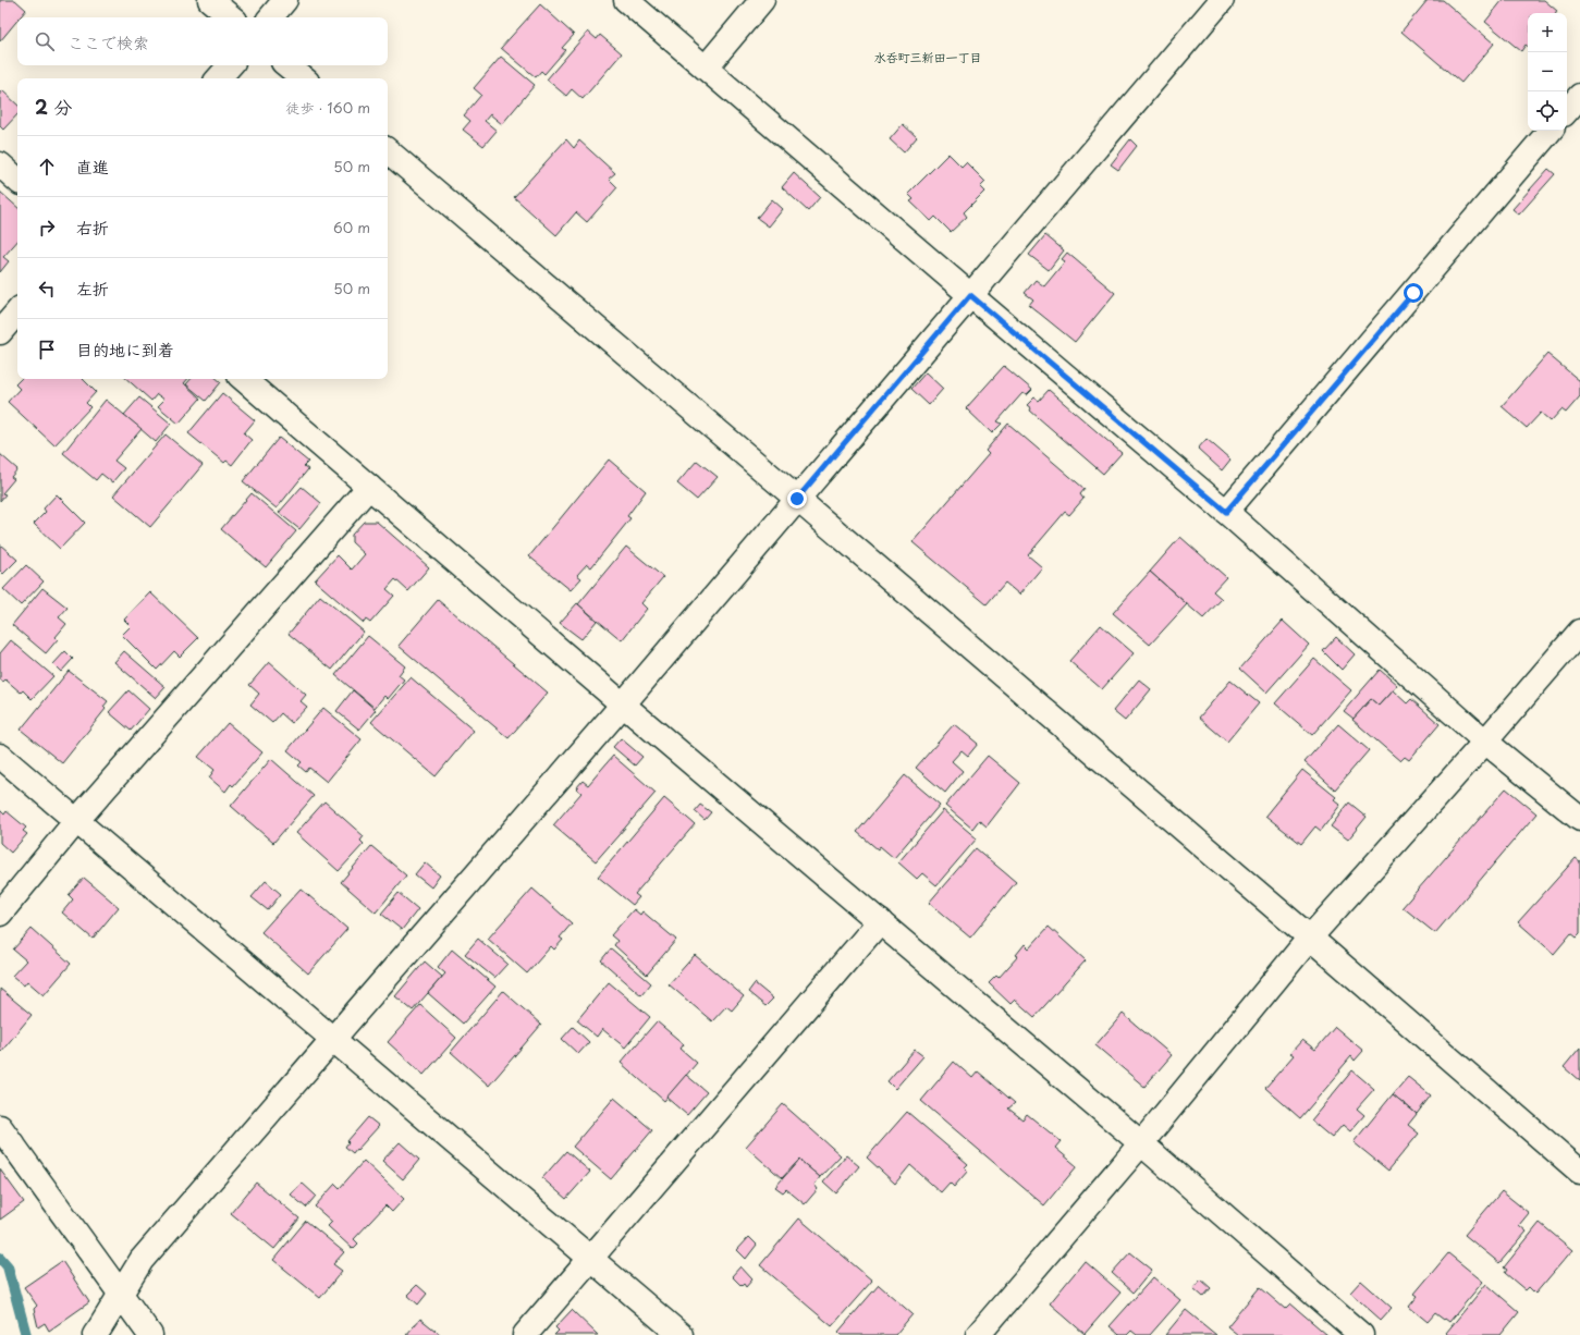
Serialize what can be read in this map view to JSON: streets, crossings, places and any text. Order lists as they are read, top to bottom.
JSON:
{
  "districts": ["水呑町三新田一丁目"],
  "page": {
    "map_buttons": ["+", "−"],
    "search": "ここで検索",
    "heading": ["2 分", "徒歩 · 160 m"],
    "list": [
      ["直進", "50 m"],
      ["右折", "60 m"],
      ["左折", "50 m"],
      "目的地に到着"
    ]
  }
}
